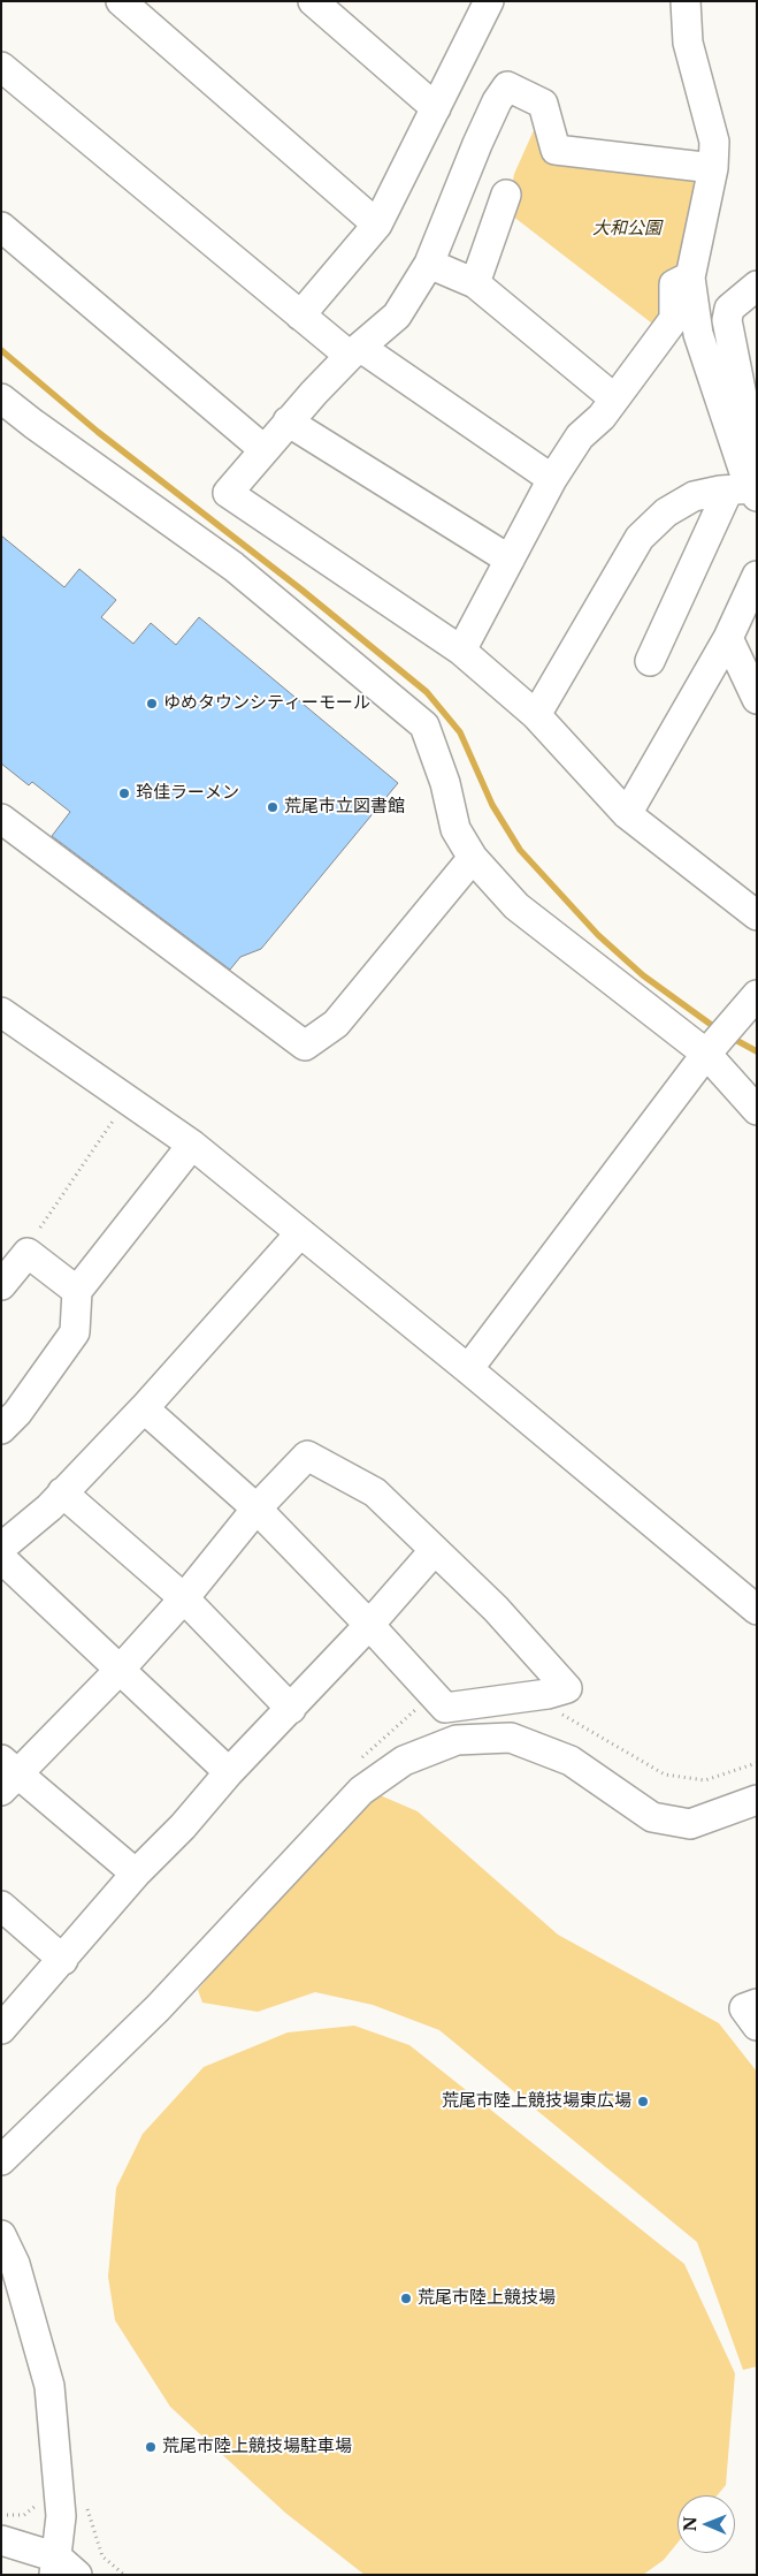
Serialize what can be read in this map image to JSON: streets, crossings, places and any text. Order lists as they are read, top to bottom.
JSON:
{
  "parks": ["大和公園"],
  "places": [
    "ゆめタウンシティーモール",
    "玲佳ラーメン",
    "荒尾市立図書館",
    "荒尾市陸上競技場東広場",
    "荒尾市陸上競技場",
    "荒尾市陸上競技場駐車場"
  ],
  "north": "left"
}
